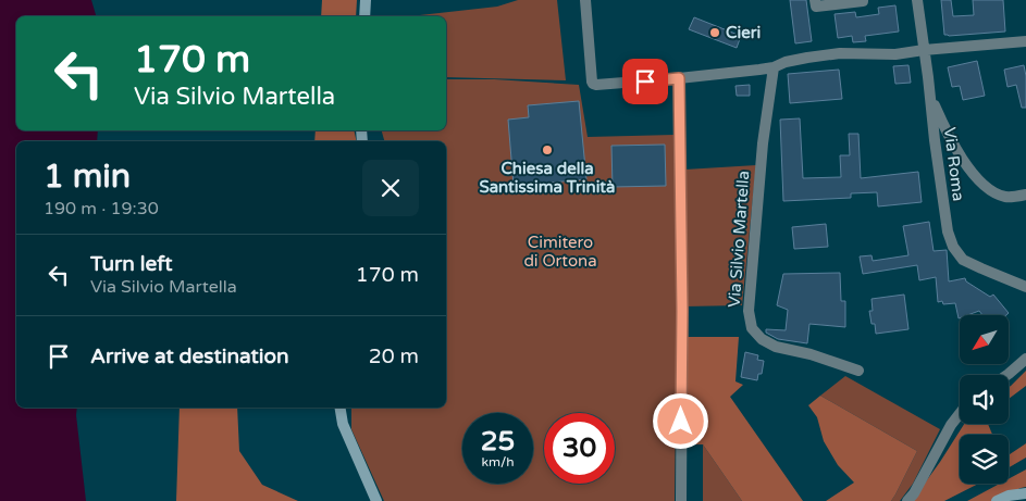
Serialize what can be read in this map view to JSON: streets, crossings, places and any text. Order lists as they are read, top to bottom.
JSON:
{
  "streets": {
    "street": ["Via Roma", "Via Silvio Martella"]
  },
  "parks": ["Cimitero di Ortona"],
  "places": ["Cieri", "Chiesa della Santissima Trinità"],
  "north": "bottom left",
  "page": {
    "turn": ["170 m", "Via Silvio Martella"],
    "heading": ["1 min", "190 m · 19:30"],
    "list": [
      {
        "name": "Turn left",
        "note": "Via Silvio Martella",
        "value": "170 m"
      },
      {
        "name": "Arrive at destination",
        "value": "20 m"
      }
    ],
    "speed": "25 km/h",
    "limit": "30"
  }
}
